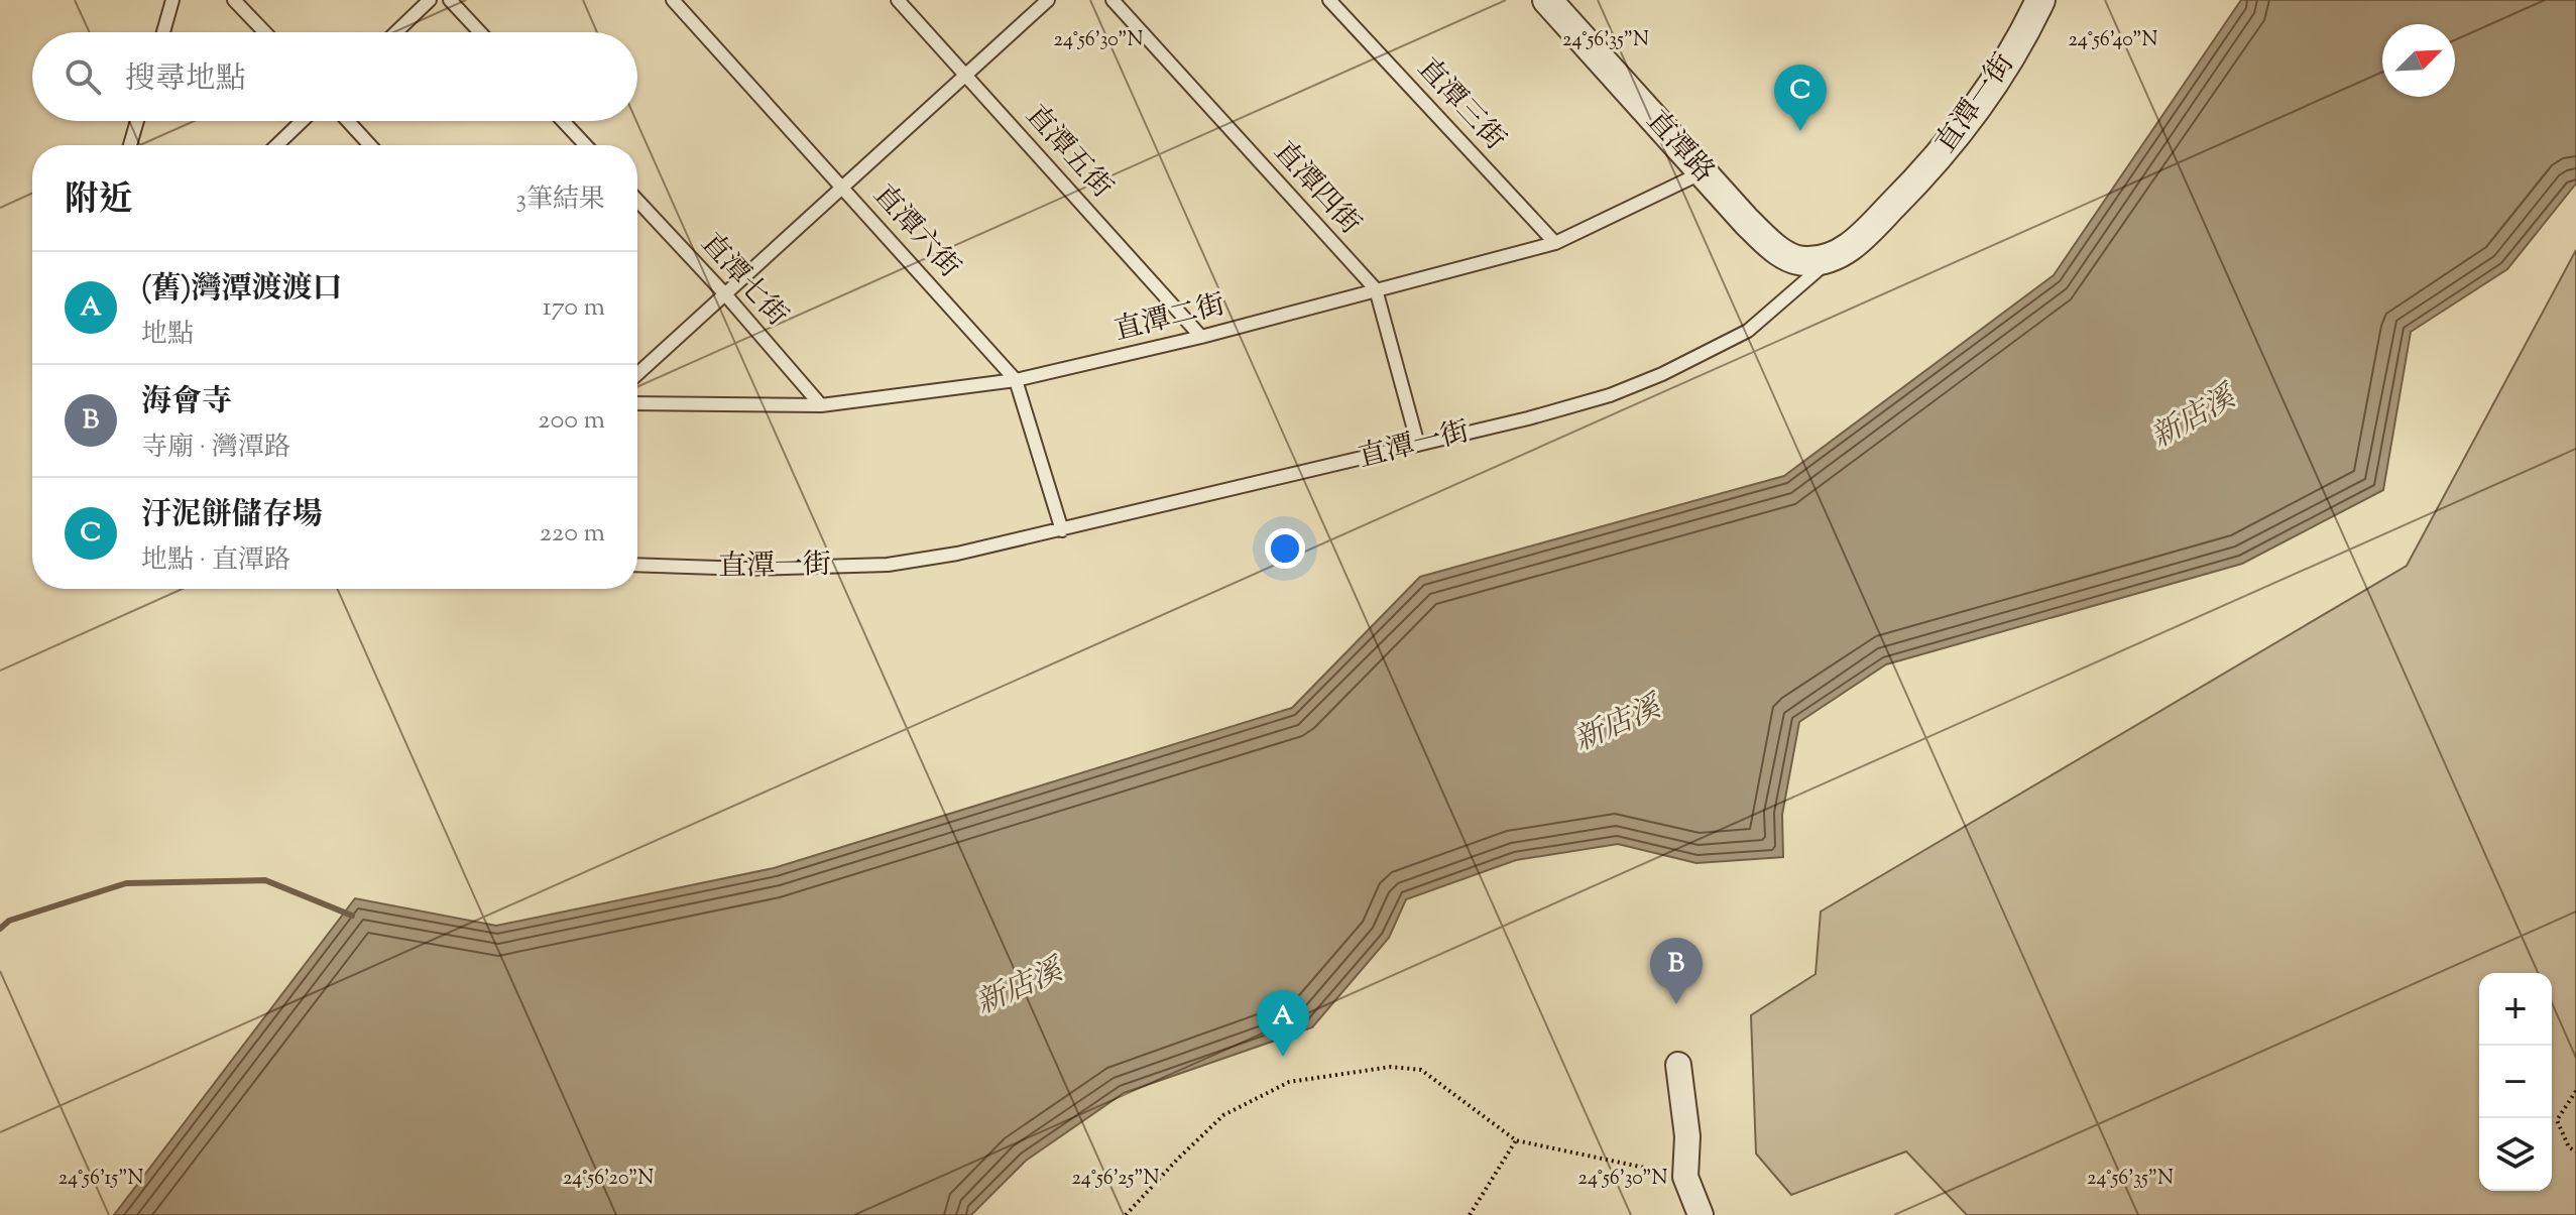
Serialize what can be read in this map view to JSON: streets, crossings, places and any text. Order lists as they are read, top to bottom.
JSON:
{
  "streets": {
    "street": ["直潭一街", "直潭路"],
    "lane": [
      "直潭三街",
      "直潭五街",
      "直潭四街",
      "直潭六街",
      "直潭七街",
      "直潭二街"
    ]
  },
  "crossings": [
    ["直潭一街", "直潭路"],
    ["直潭一街", "直潭四街"],
    ["直潭一街", "直潭六街"],
    ["直潭三街", "直潭二街"],
    ["直潭路", "直潭二街"],
    ["直潭五街", "直潭二街"],
    ["直潭四街", "直潭二街"],
    ["直潭六街", "直潭二街"],
    ["直潭七街", "直潭二街"]
  ],
  "water": ["新店溪"],
  "north": "top right",
  "page": {
    "search": "搜尋地點",
    "pins": ["C", "B", "A"],
    "heading": ["附近", "3筆結果"],
    "list": [
      {
        "mark": "A",
        "name": "(舊)灣潭渡渡口",
        "note": "地點",
        "value": "170 m"
      },
      {
        "mark": "B",
        "name": "海會寺",
        "note": "寺廟 · 灣潭路",
        "value": "200 m"
      },
      {
        "mark": "C",
        "name": "汙泥餅儲存場",
        "note": "地點 · 直潭路",
        "value": "220 m"
      }
    ],
    "map_buttons": ["+", "−"]
  },
  "coordinates": [
    "24°56'30\"N",
    "24°56'35\"N",
    "24°56'40\"N",
    "24°56'15\"N",
    "24°56'20\"N",
    "24°56'25\"N"
  ]
}
